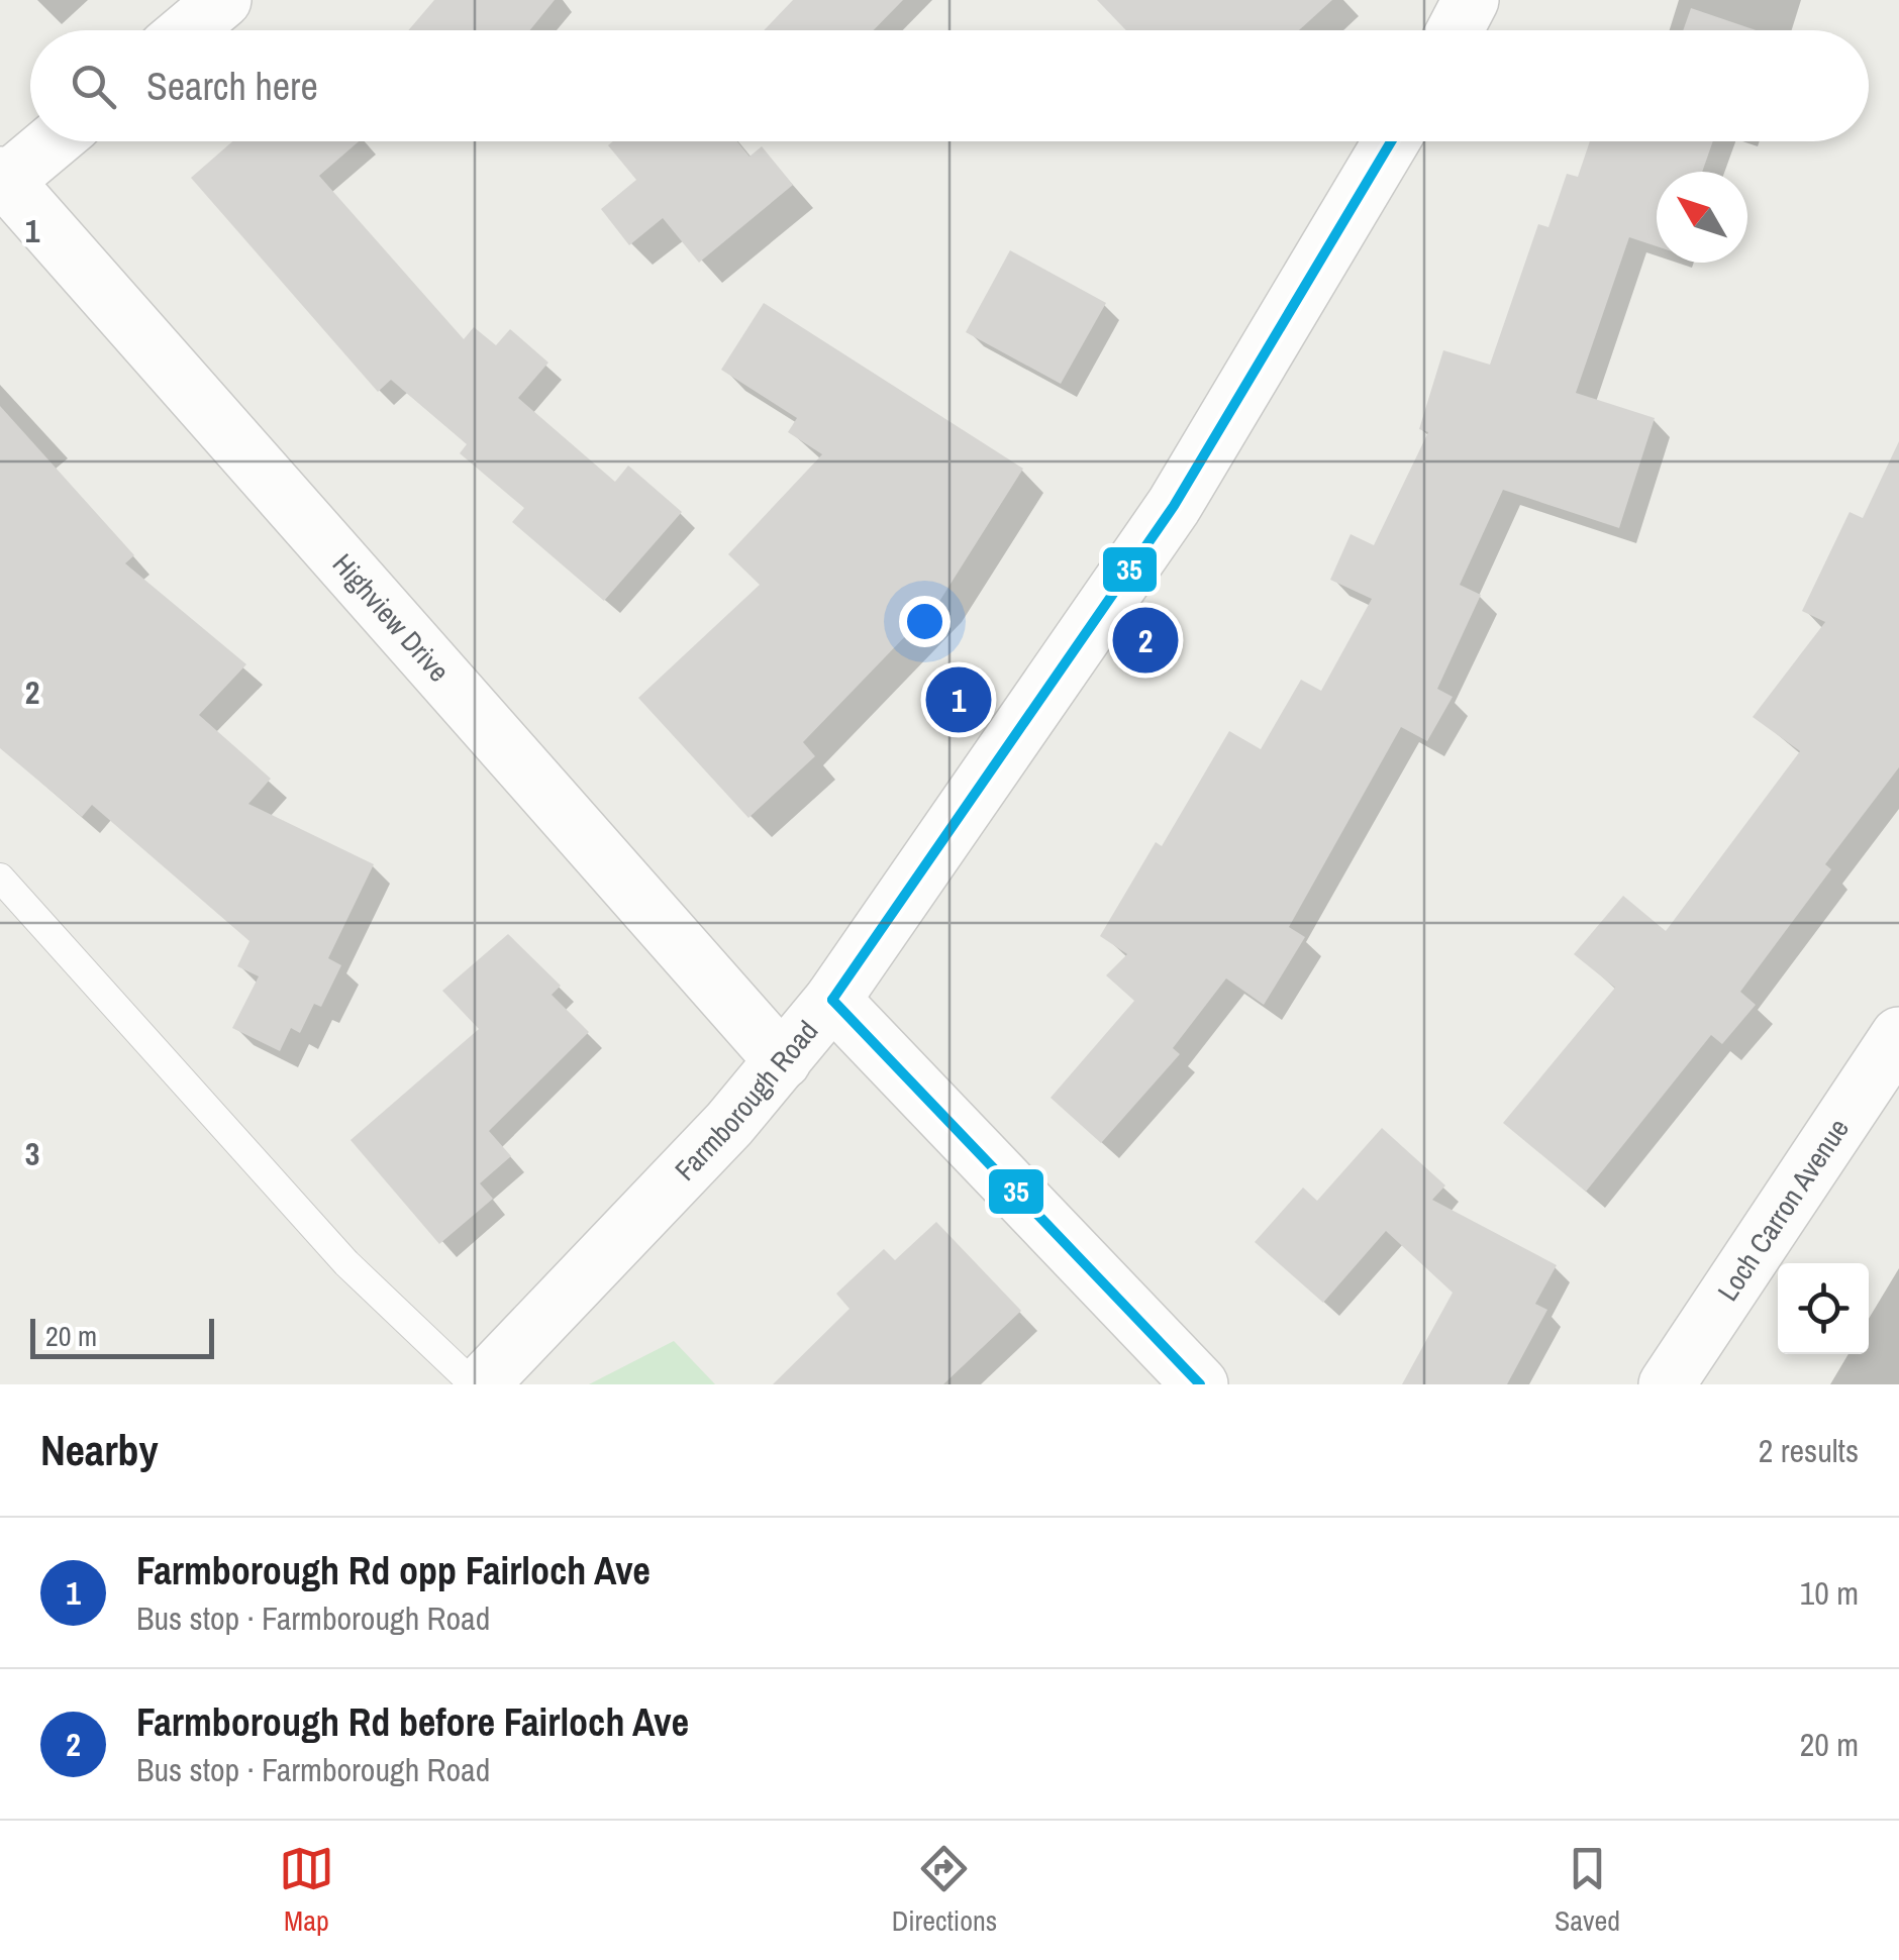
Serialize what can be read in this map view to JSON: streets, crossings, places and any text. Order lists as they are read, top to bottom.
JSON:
{
  "streets": {
    "street": ["Highview Drive", "Farmborough Road", "Loch Carron Avenue"]
  },
  "crossings": [
    ["Highview Drive", "Farmborough Road"]
  ],
  "lines": ["transit line 35"],
  "scale_bar": "20 m",
  "north": "top left",
  "page": {
    "search": "Search here",
    "pins": ["2", "1"],
    "scale": "20 m",
    "heading": ["Nearby", "2 results"],
    "list": [
      {
        "mark": "1",
        "name": "Farmborough Rd opp Fairloch Ave",
        "note": "Bus stop · Farmborough Road",
        "value": "10 m"
      },
      {
        "mark": "2",
        "name": "Farmborough Rd before Fairloch Ave",
        "note": "Bus stop · Farmborough Road",
        "value": "20 m"
      }
    ],
    "nav": ["Map", "Directions", "Saved"]
  },
  "grid": {
    "rows": ["1", "2", "3"]
  }
}
